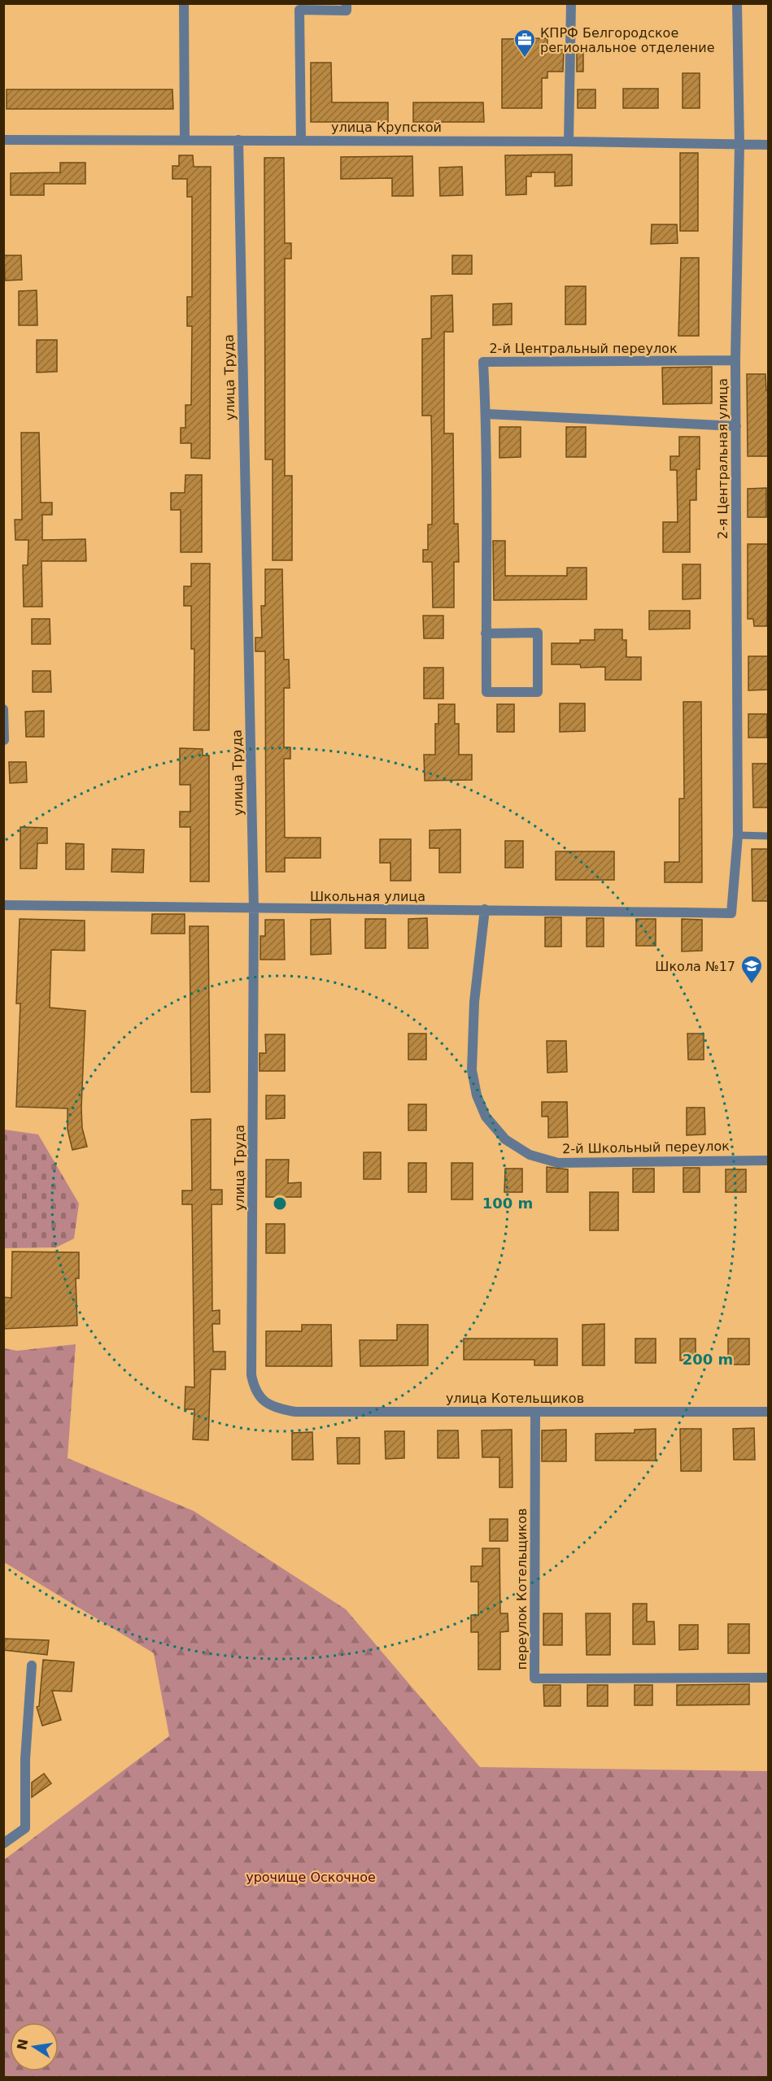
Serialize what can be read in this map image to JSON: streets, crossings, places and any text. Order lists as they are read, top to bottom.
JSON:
{
  "streets": {
    "street": [
      "улица Крупской",
      "2-й Центральный переулок",
      "улица Труда",
      "2-я Центральная улица",
      "Школьная улица",
      "2-й Школьный переулок",
      "улица Котельщиков",
      "переулок Котельщиков"
    ]
  },
  "crossings": [
    ["улица Крупской", "улица Труда"],
    ["улица Крупской", "2-я Центральная улица"],
    ["2-й Центральный переулок", "2-я Центральная улица"],
    ["улица Труда", "Школьная улица"],
    ["улица Труда", "улица Котельщиков"],
    ["2-я Центральная улица", "Школьная улица"],
    ["Школьная улица", "2-й Школьный переулок"],
    ["улица Котельщиков", "переулок Котельщиков"]
  ],
  "parks": ["урочище Оскочное"],
  "places": {
    "office": ["КПРФ Белгородское региональное отделение"],
    "school or university": ["Школа №17"]
  },
  "north": "left",
  "rings": ["100 m", "200 m"]
}
